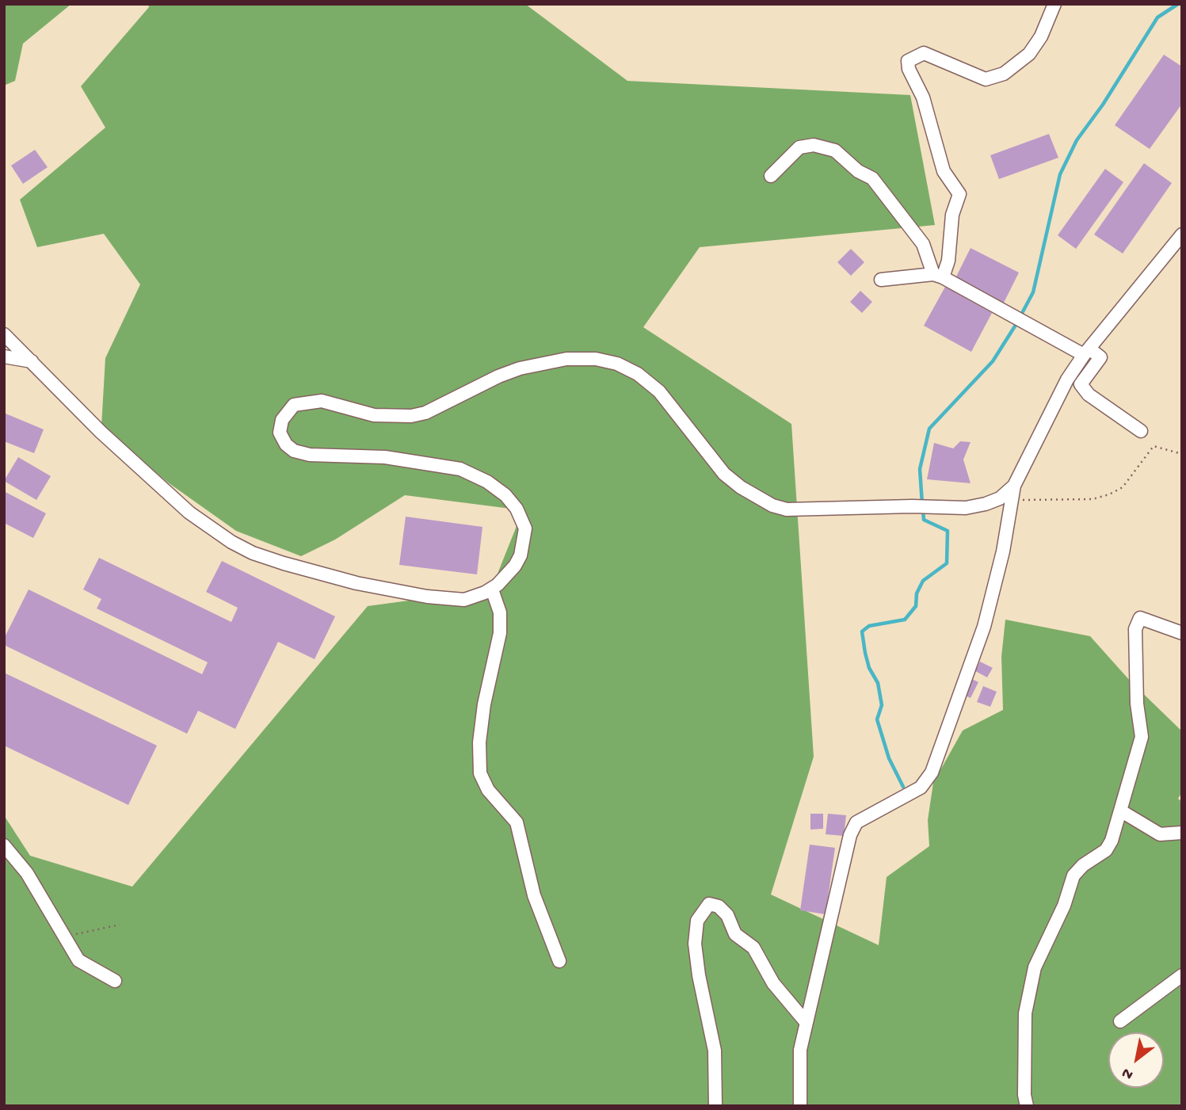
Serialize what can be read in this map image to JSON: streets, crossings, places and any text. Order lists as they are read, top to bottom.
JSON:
{
  "north": "bottom left"
}
